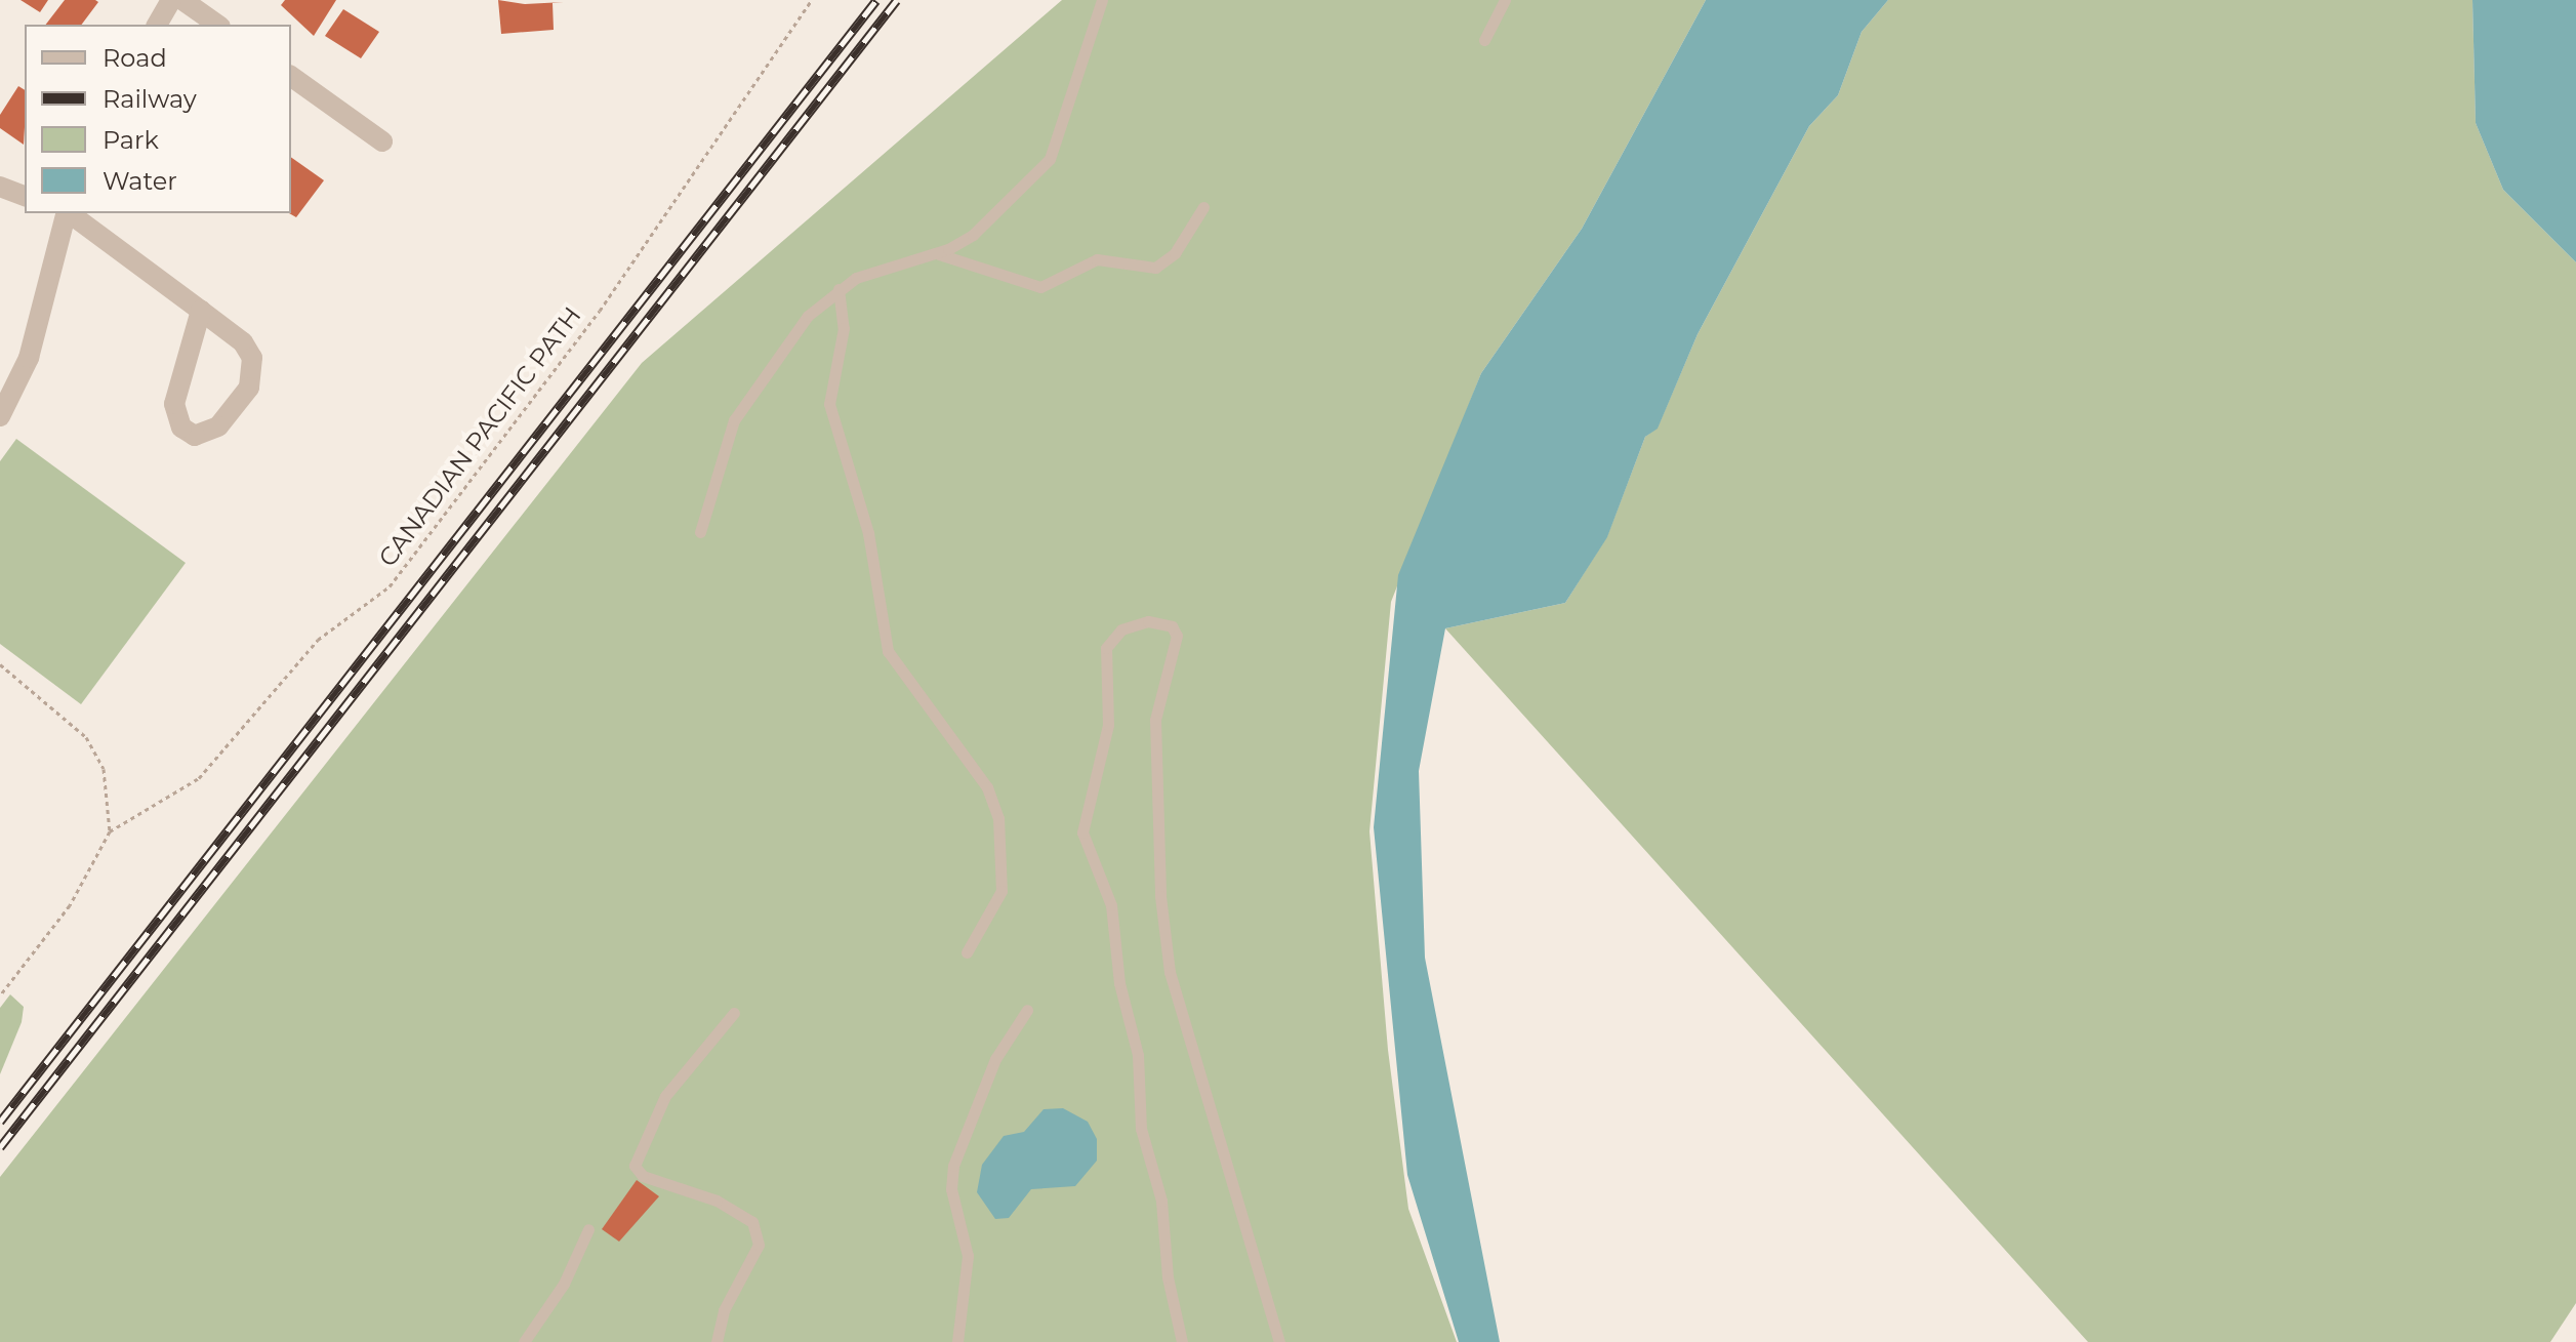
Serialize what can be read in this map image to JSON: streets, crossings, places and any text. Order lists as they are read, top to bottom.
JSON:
{
  "streets": {
    "path": ["CANADIAN PACIFIC PATH"]
  },
  "legend": [
    "Road",
    "Railway",
    "Park",
    "Water"
  ]
}
